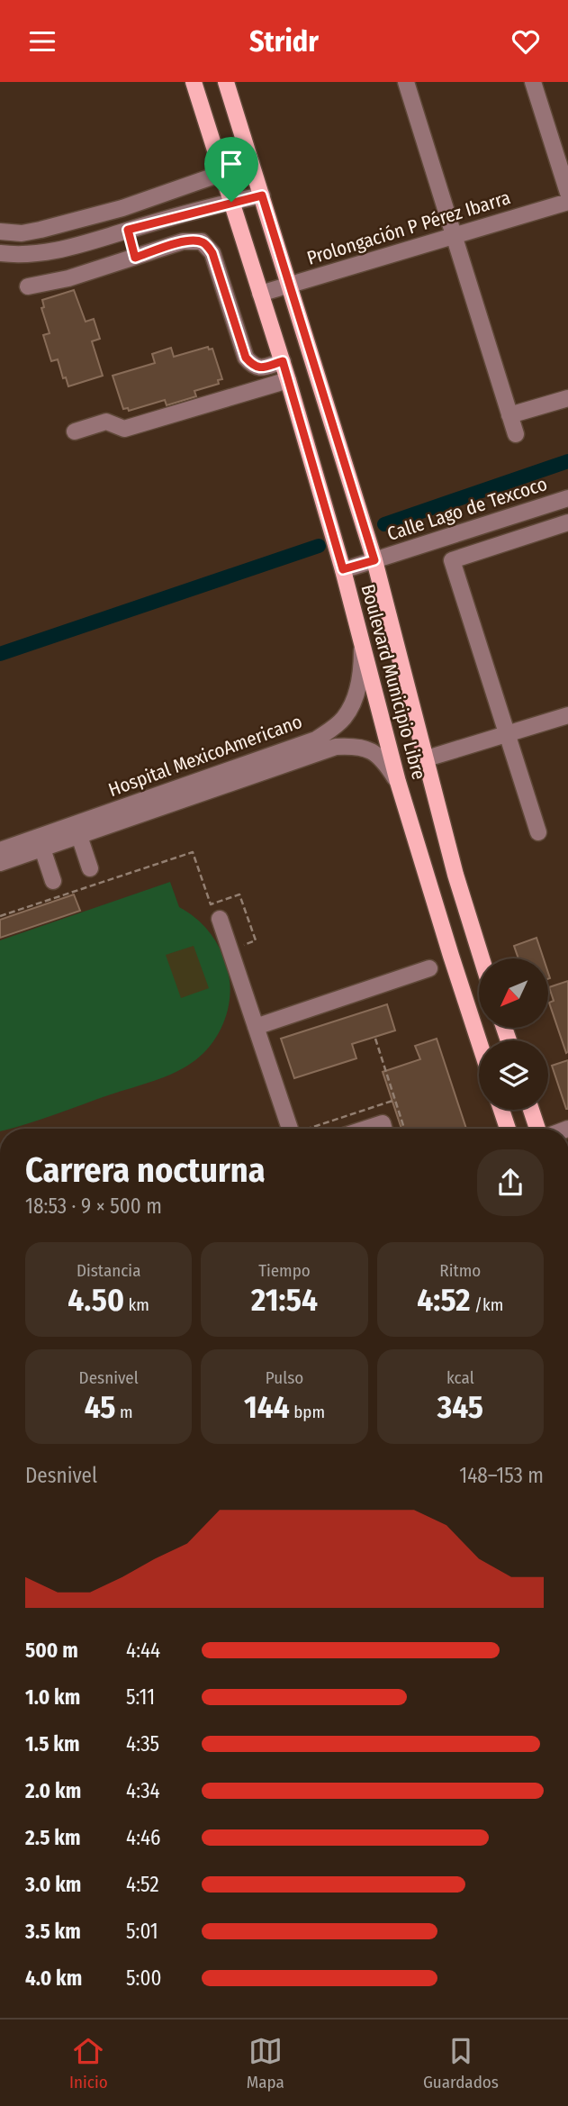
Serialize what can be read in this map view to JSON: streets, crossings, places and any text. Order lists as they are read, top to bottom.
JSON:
{
  "streets": {
    "main road": ["Boulevard Municipio Libre"],
    "street": ["Prolongación P Pérez Ibarra", "Calle Lago de Texcoco", "Hospital MexicoAmericano"]
  },
  "crossings": [
    ["Prolongación P Pérez Ibarra", "Boulevard Municipio Libre"],
    ["Calle Lago de Texcoco", "Boulevard Municipio Libre"],
    ["Boulevard Municipio Libre", "Hospital MexicoAmericano"]
  ],
  "north": "bottom left",
  "page": {
    "header": "Stridr",
    "heading": ["Carrera nocturna", "18:53 · 9 × 500 m"],
    "stats": [
      ["Distancia", "4.50 km"],
      ["Tiempo", "21:54"],
      ["Ritmo", "4:52 /km"],
      ["Desnivel", "45 m"],
      ["Pulso", "144 bpm"],
      ["kcal", "345"]
    ],
    "chart": ["Desnivel", "148–153 m"],
    "list": [
      {
        "name": "500 m",
        "note": "4:44"
      },
      {
        "name": "1.0 km",
        "note": "5:11"
      },
      {
        "name": "1.5 km",
        "note": "4:35"
      },
      {
        "name": "2.0 km",
        "note": "4:34"
      },
      {
        "name": "2.5 km",
        "note": "4:46"
      },
      {
        "name": "3.0 km",
        "note": "4:52"
      },
      {
        "name": "3.5 km",
        "note": "5:01"
      },
      {
        "name": "4.0 km",
        "note": "5:00"
      }
    ],
    "tabs": ["Inicio", "Mapa", "Guardados"]
  }
}
